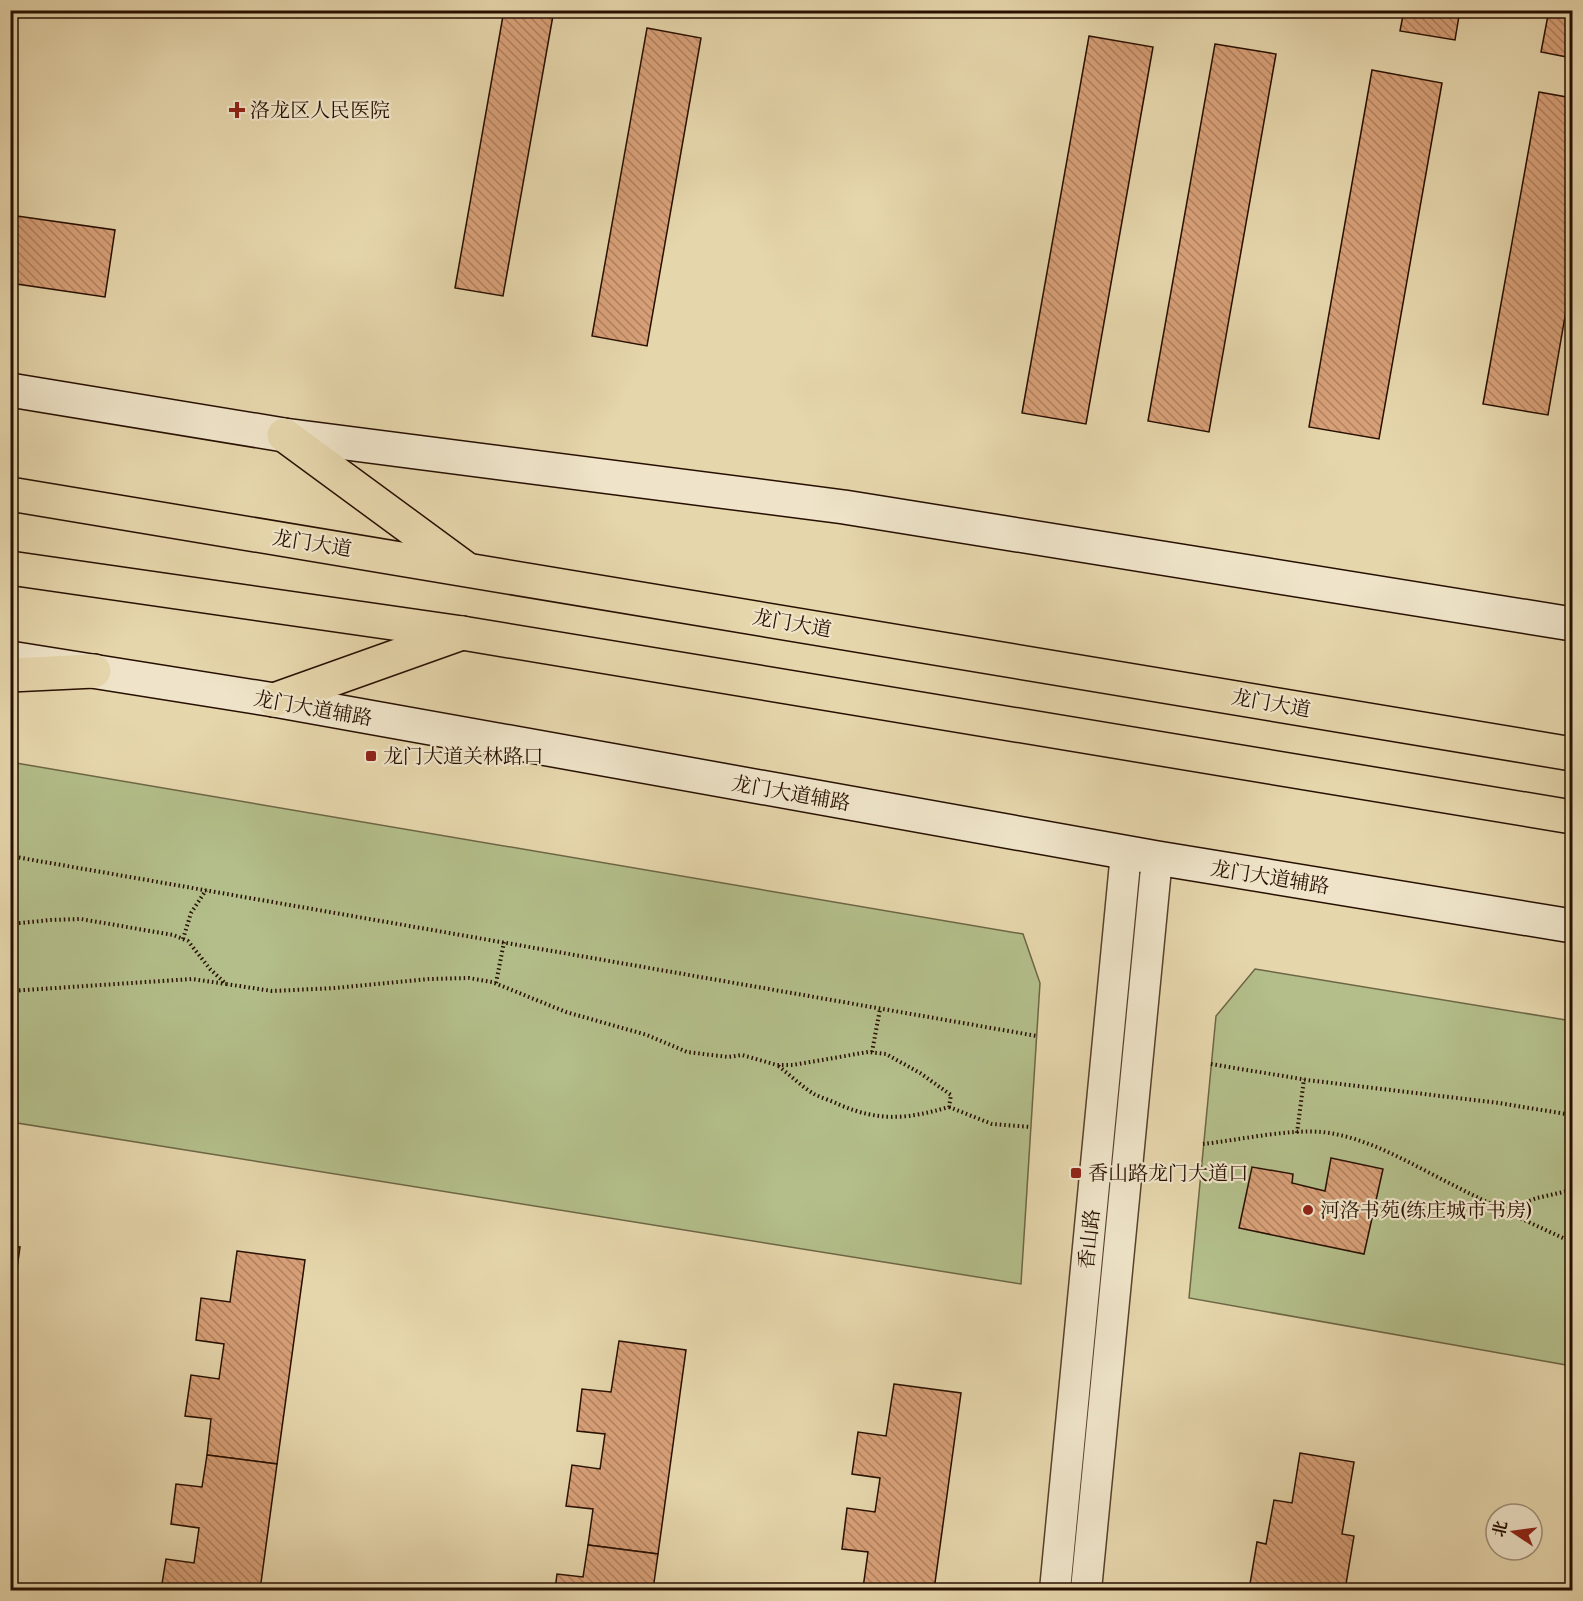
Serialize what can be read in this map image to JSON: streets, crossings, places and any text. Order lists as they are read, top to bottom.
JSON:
{
  "streets": {
    "main road": ["龙门大道", "龙门大道辅路"],
    "street": ["香山路"]
  },
  "crossings": [
    ["龙门大道辅路", "香山路"]
  ],
  "places": {
    "health": ["洛龙区人民医院"],
    "transit": ["龙门大道关林路口", "香山路龙门大道口"],
    "other": ["河洛书苑(练庄城市书房)"]
  },
  "north": "left"
}
